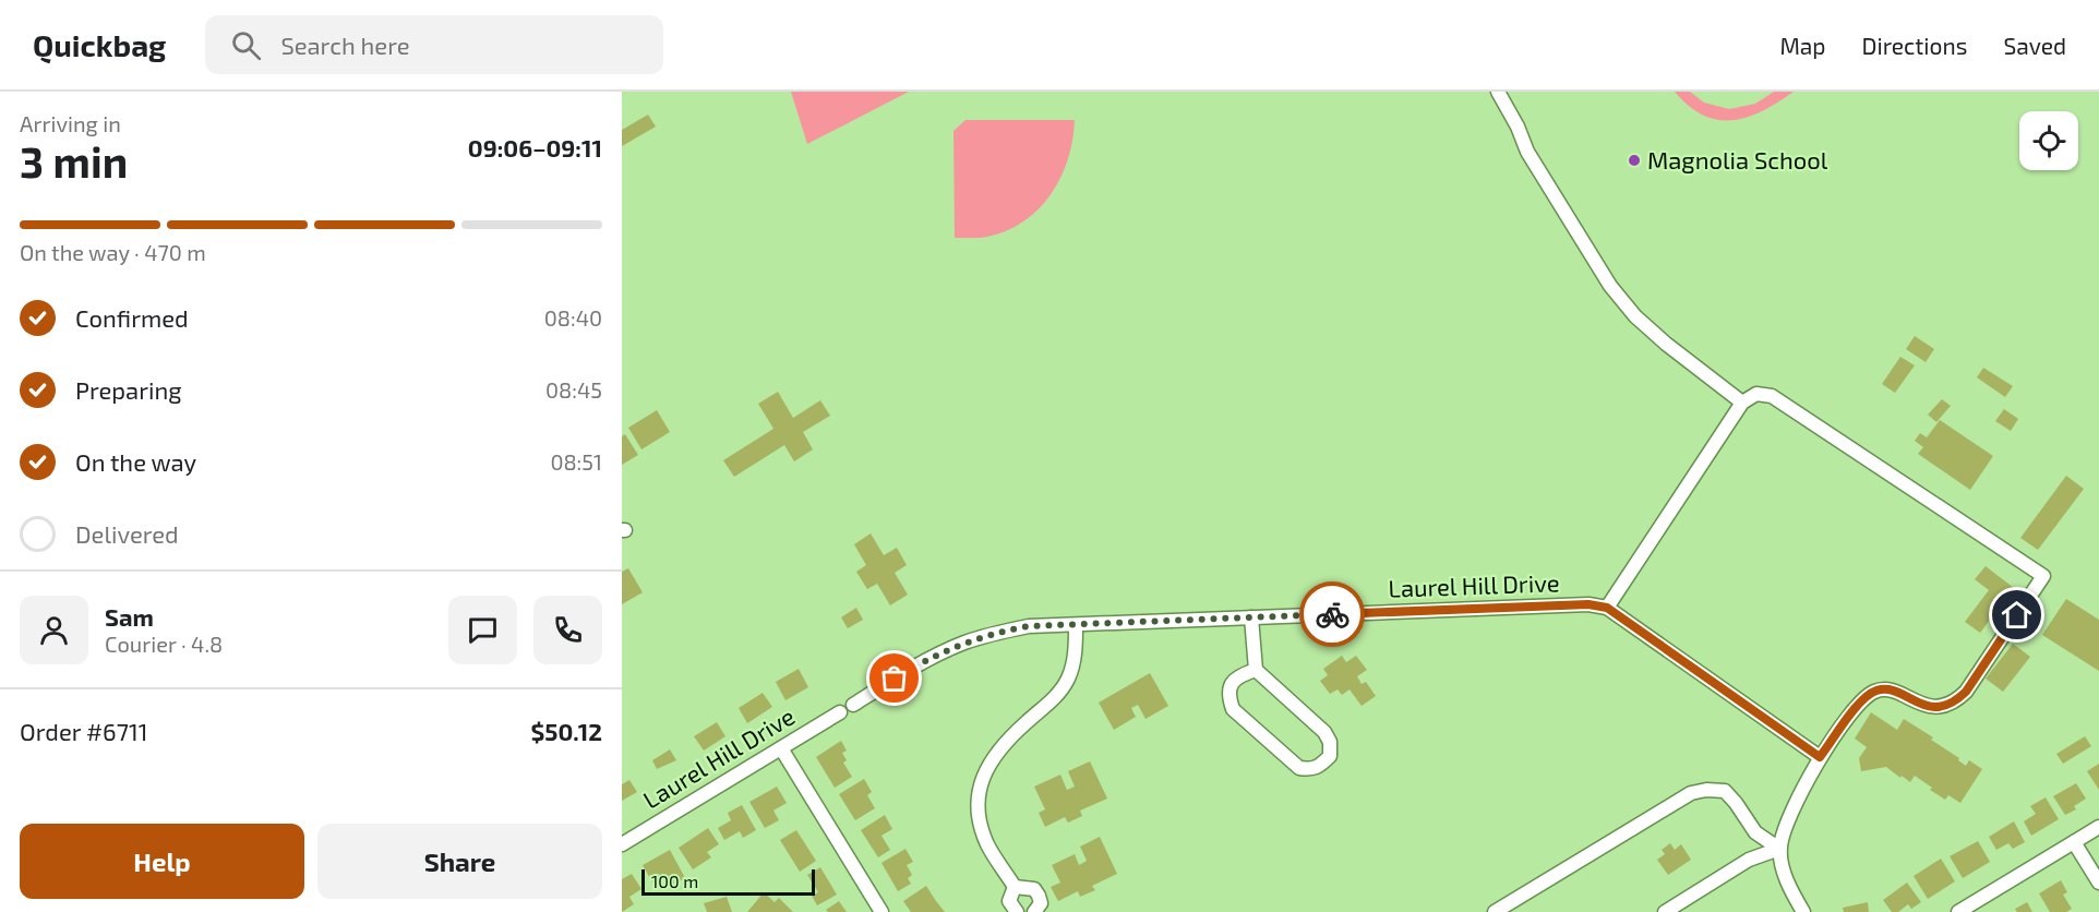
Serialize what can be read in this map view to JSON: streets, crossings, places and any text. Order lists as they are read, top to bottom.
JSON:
{
  "streets": {
    "street": ["Laurel Hill Drive"]
  },
  "places": ["Magnolia School"],
  "scale_bar": "100 m",
  "page": {
    "header": "Quickbag",
    "search": "Search here",
    "nav": ["Map", "Directions", "Saved"],
    "heading": ["3 min", "Arriving in", "09:06–09:11"],
    "panel": [
      "Sam",
      "Courier · 4.8",
      "Order #6711",
      "$50.12"
    ],
    "bar": "On the way · 470 m",
    "list": [
      ["Confirmed", "08:40"],
      ["Preparing", "08:45"],
      ["On the way", "08:51"],
      "Delivered"
    ],
    "buttons": ["Help", "Share"],
    "scale": "100 m"
  }
}
